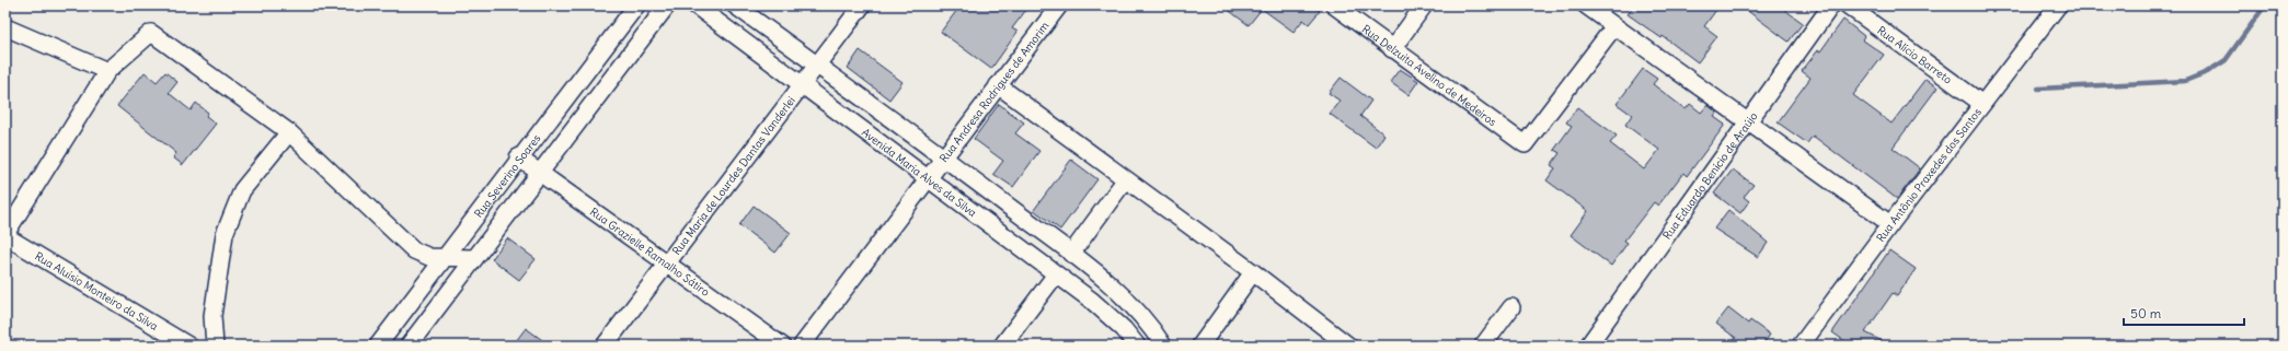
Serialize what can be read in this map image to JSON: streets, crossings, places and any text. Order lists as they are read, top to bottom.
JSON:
{
  "streets": {
    "street": [
      "Rua Alício Barreto",
      "Rua Delzuita Avelino de Medeiros",
      "Rua Andresa Rodrigues de Amorim",
      "Avenida Maria Alves da Silva",
      "Rua Severino Soares",
      "Rua Antônio Praxedes dos Santos",
      "Rua Maria de Lourdes Dantas Vanderlei",
      "Rua Eduardo Benício de Araújo",
      "Rua Grazielle Ramalho Sátiro",
      "Rua Aluísio Monteiro da Silva"
    ]
  },
  "crossings": [
    ["Rua Alício Barreto", "Rua Antônio Praxedes dos Santos"],
    ["Rua Andresa Rodrigues de Amorim", "Avenida Maria Alves da Silva"],
    ["Avenida Maria Alves da Silva", "Rua Maria de Lourdes Dantas Vanderlei"],
    ["Rua Severino Soares", "Rua Grazielle Ramalho Sátiro"],
    ["Rua Maria de Lourdes Dantas Vanderlei", "Rua Grazielle Ramalho Sátiro"]
  ],
  "scale_bar": "50 m"
}
